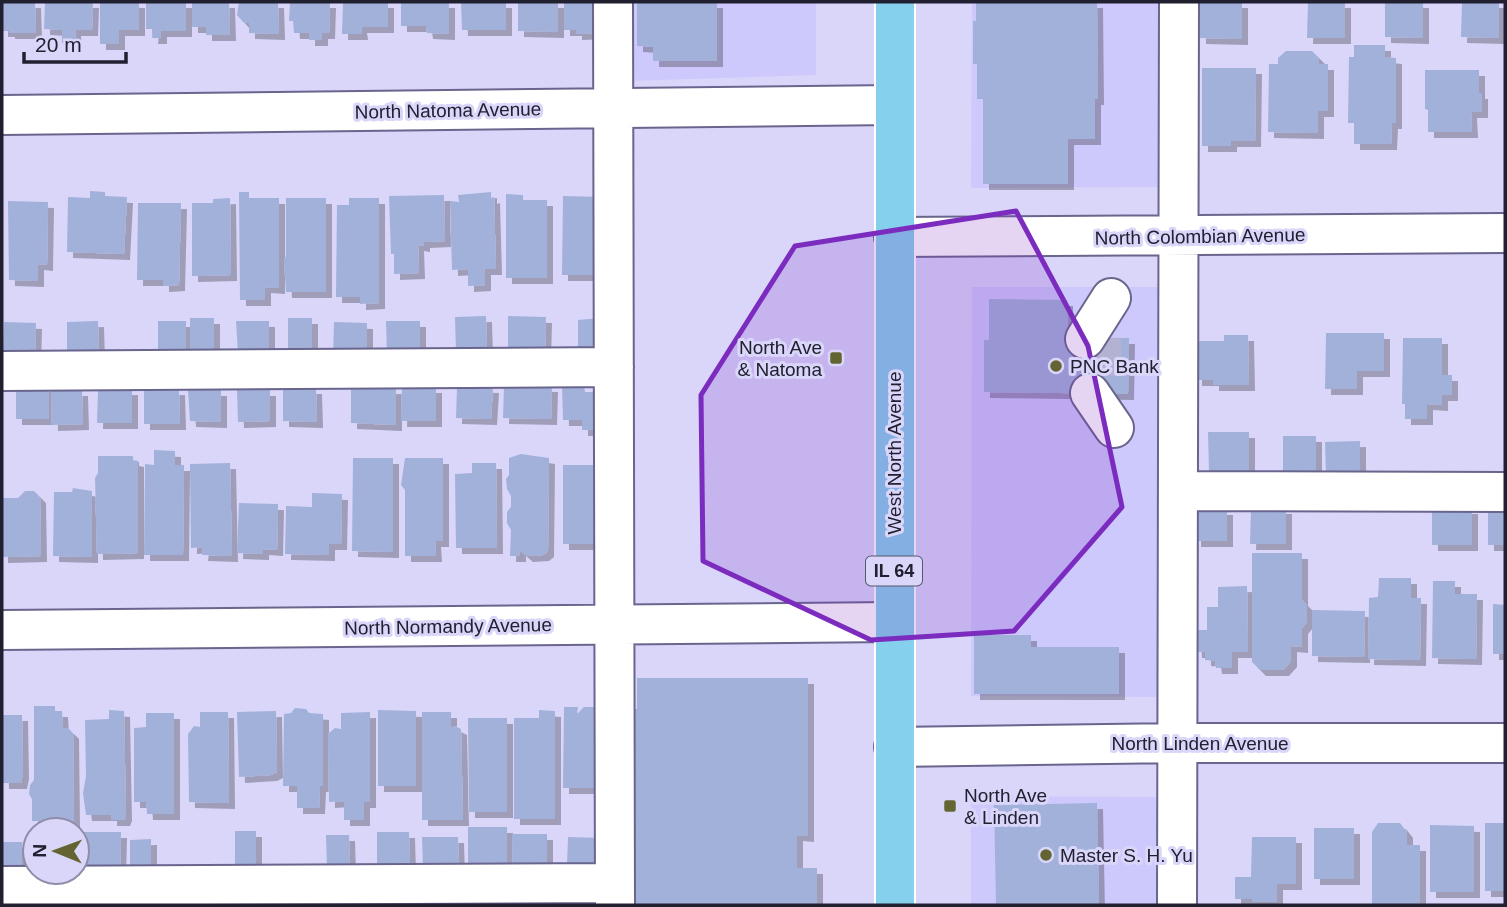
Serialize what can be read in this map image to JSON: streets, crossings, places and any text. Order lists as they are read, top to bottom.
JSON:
{
  "streets": {
    "main road": ["West North Avenue", "IL 64"],
    "street": [
      "North Natoma Avenue",
      "North Colombian Avenue",
      "North Normandy Avenue",
      "North Linden Avenue"
    ]
  },
  "crossings": [
    ["North Natoma Avenue", "West North Avenue"],
    ["North Colombian Avenue", "West North Avenue"],
    ["West North Avenue", "North Normandy Avenue"],
    ["West North Avenue", "North Linden Avenue"]
  ],
  "places": {
    "transit": ["North Ave & Natoma", "North Ave & Linden"],
    "other": ["PNC Bank", "Master S. H. Yu"]
  },
  "scale_bar": "20 m",
  "north": "left"
}
